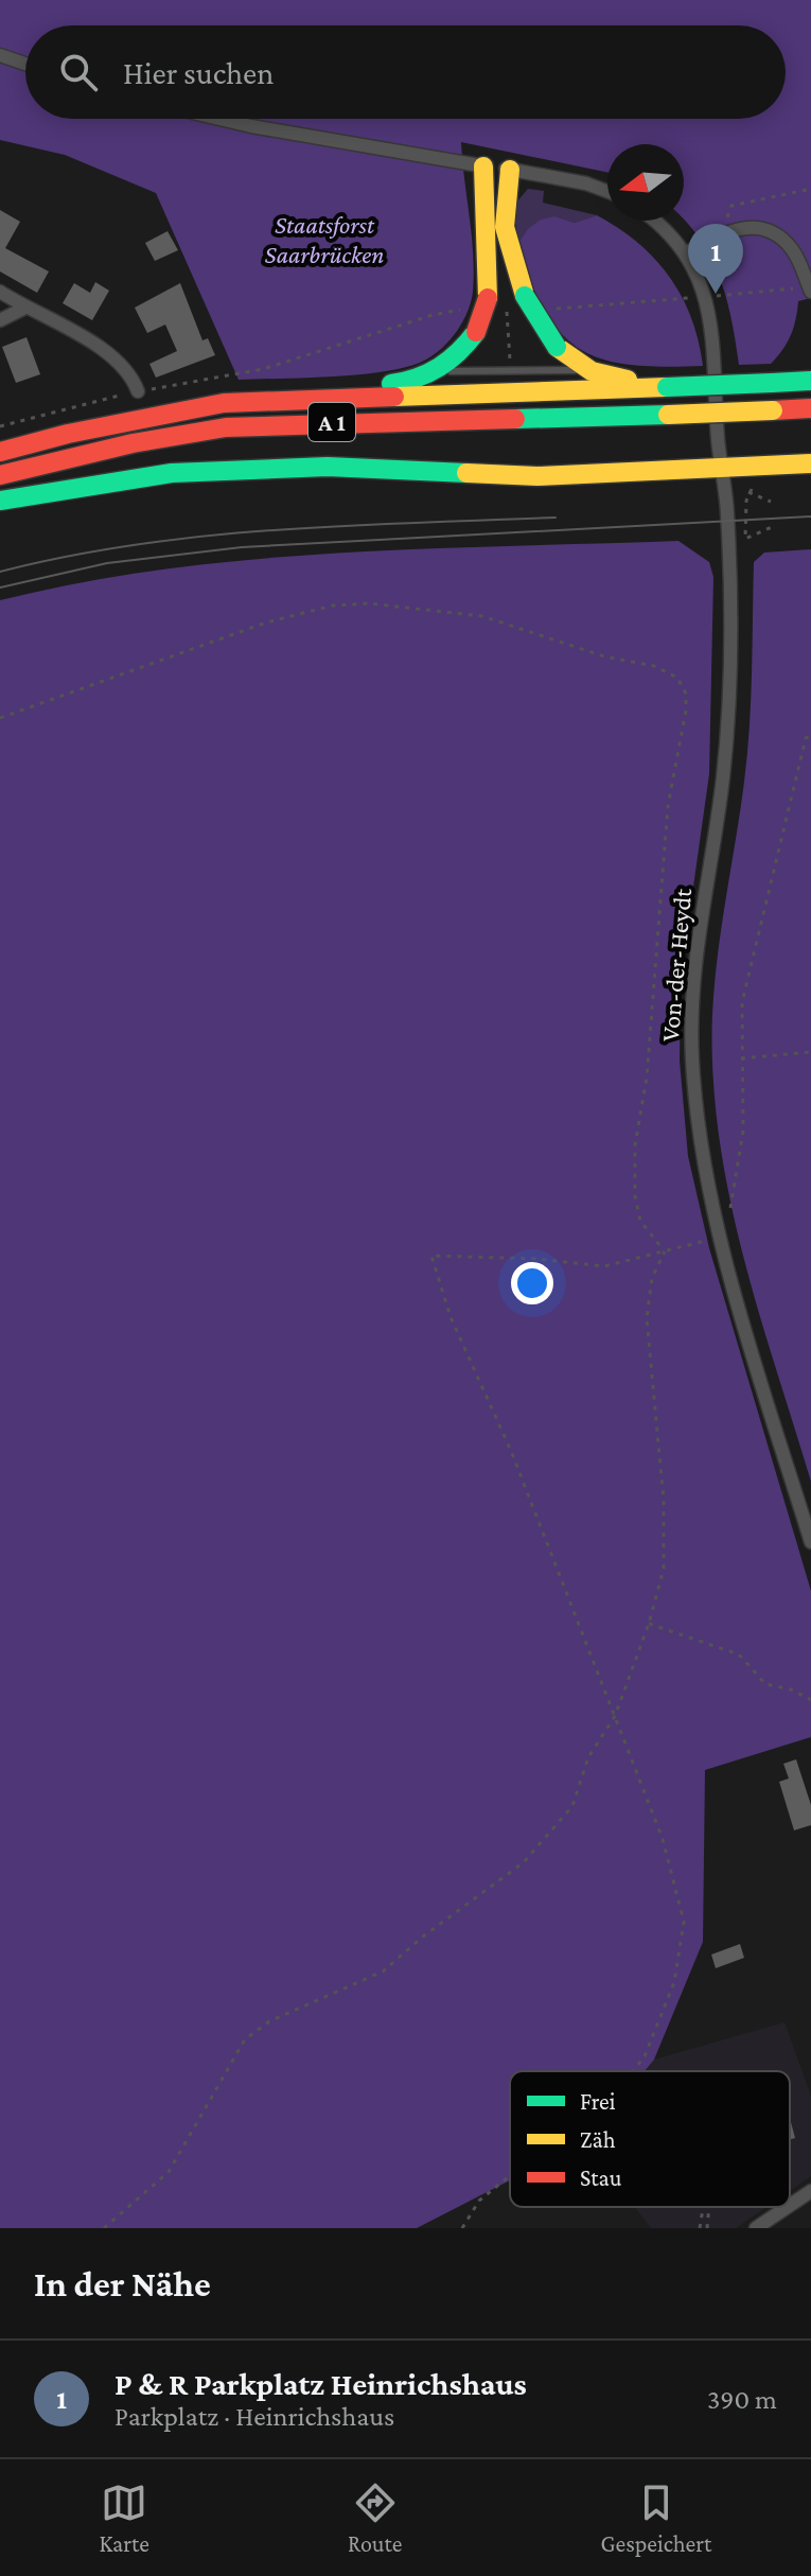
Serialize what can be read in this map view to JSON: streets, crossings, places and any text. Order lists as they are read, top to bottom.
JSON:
{
  "streets": {
    "highway": ["A 1"],
    "street": ["Von-der-Heydt"]
  },
  "parks": ["Staatsforst Saarbrücken"],
  "legend": ["Frei", "Zäh", "Stau"],
  "north": "left",
  "page": {
    "search": "Hier suchen",
    "pins": "1",
    "heading": "In der Nähe",
    "list": [
      {
        "mark": "1",
        "name": "P & R Parkplatz Heinrichshaus",
        "note": "Parkplatz · Heinrichshaus",
        "value": "390 m"
      }
    ],
    "nav": ["Karte", "Route", "Gespeichert"]
  }
}
